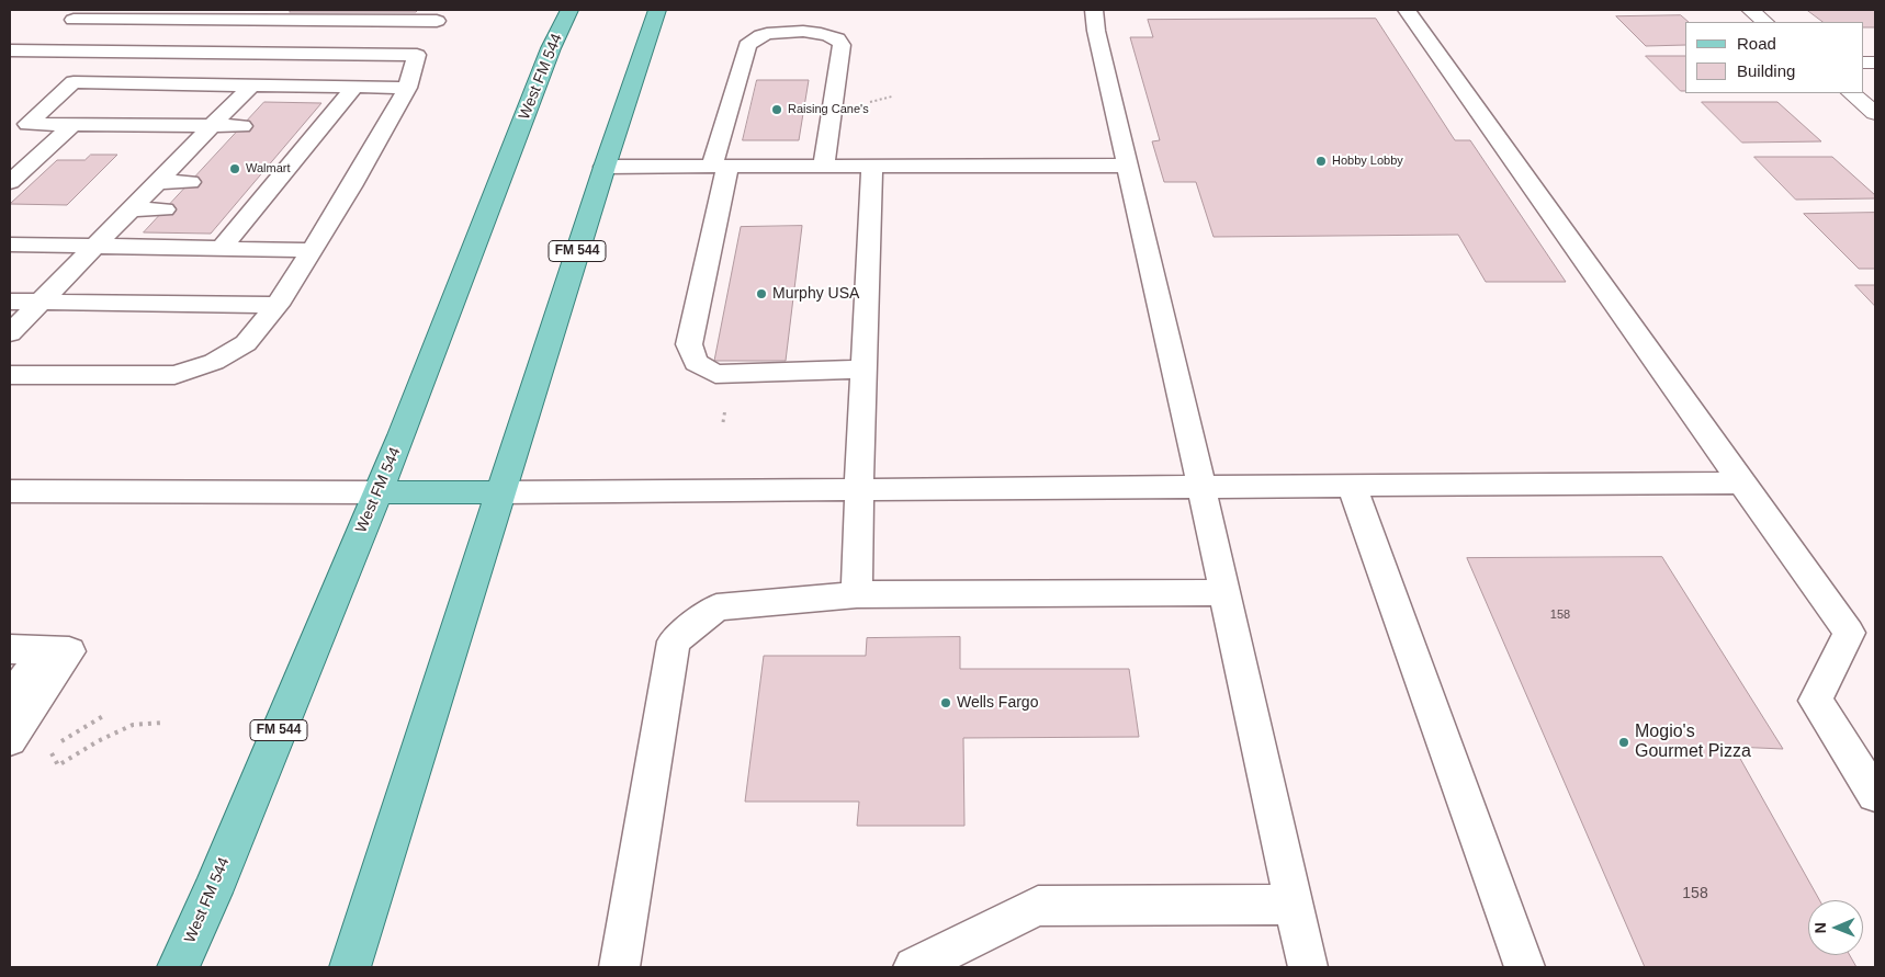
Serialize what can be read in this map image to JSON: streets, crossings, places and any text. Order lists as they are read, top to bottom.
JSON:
{
  "streets": {
    "main road": ["West FM 544", "FM 544"]
  },
  "places": [
    "Raising Cane's",
    "Hobby Lobby",
    "Walmart",
    "Murphy USA",
    "Wells Fargo",
    "Mogio's Gourmet Pizza"
  ],
  "house_numbers": ["158", "158"],
  "legend": ["Road", "Building"],
  "north": "left"
}
